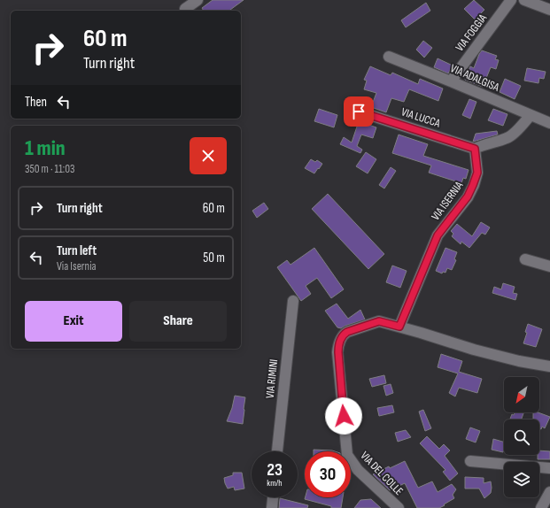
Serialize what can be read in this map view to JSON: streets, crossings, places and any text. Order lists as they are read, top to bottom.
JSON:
{
  "streets": {
    "street": [
      "VIA FOGGIA",
      "VIA ADALGISA",
      "VIA LUCCA",
      "VIA ISERNIA",
      "VIA RIMINI",
      "VIA DEL COLLE"
    ]
  },
  "crossings": [
    ["VIA FOGGIA", "VIA ADALGISA"],
    ["VIA LUCCA", "VIA ISERNIA"],
    ["VIA ISERNIA", "VIA DEL COLLE"]
  ],
  "north": "bottom left",
  "page": {
    "turn": ["60 m", "Turn right"],
    "then": "Then",
    "heading": ["1 min", "350 m · 11:03"],
    "list": [
      {
        "name": "Turn right",
        "value": "60 m"
      },
      {
        "name": "Turn left",
        "note": "Via Isernia",
        "value": "50 m"
      }
    ],
    "buttons": ["Exit", "Share"],
    "speed": "23 km/h",
    "limit": "30"
  }
}
